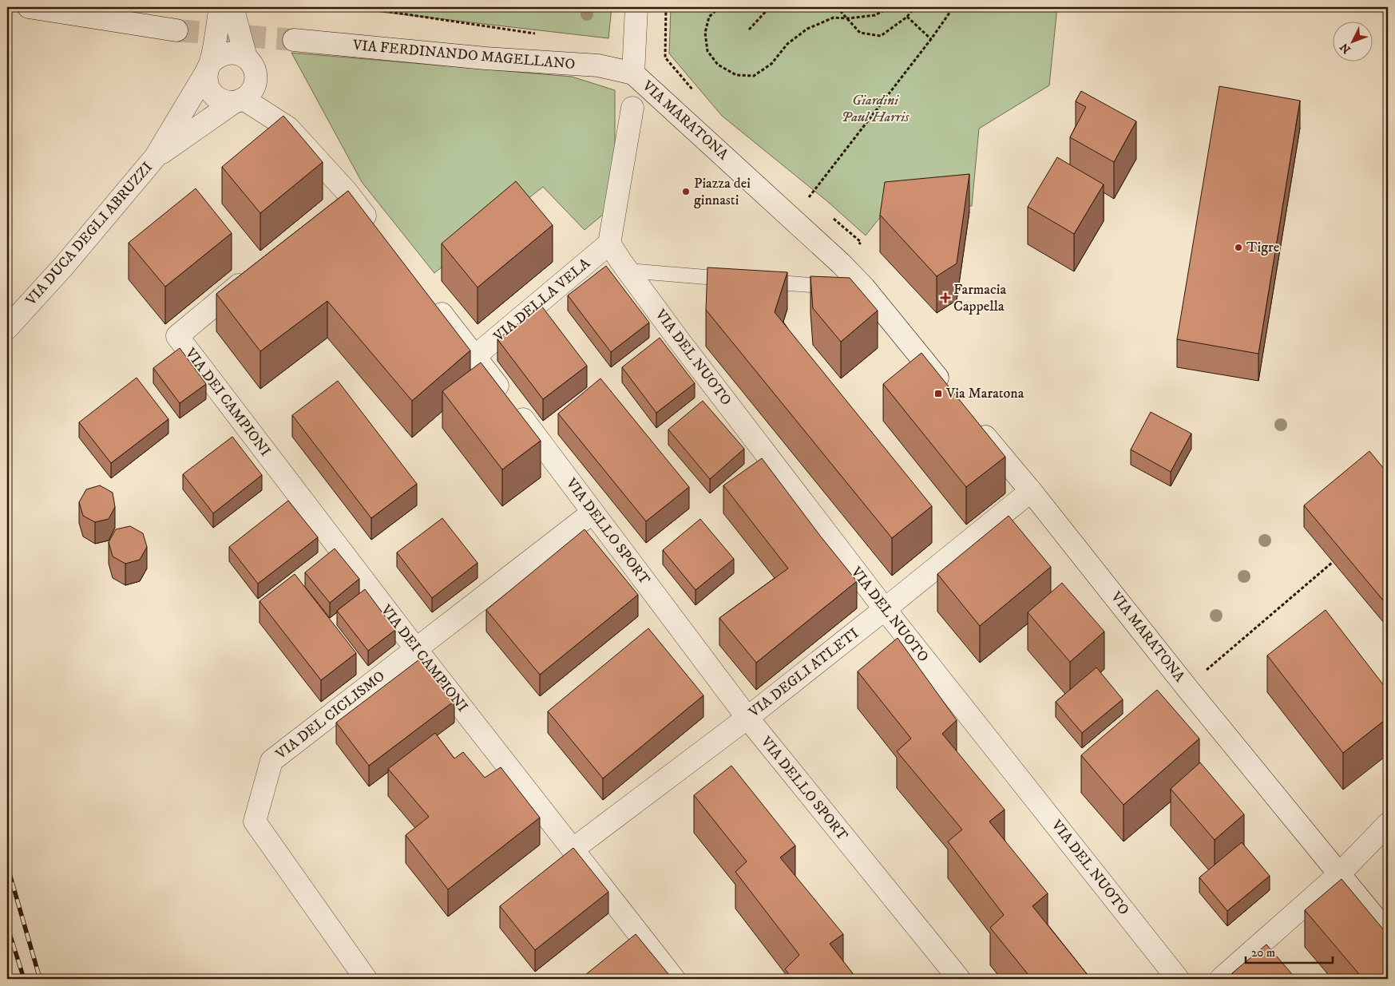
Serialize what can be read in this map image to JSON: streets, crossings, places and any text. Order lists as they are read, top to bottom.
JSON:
{
  "streets": {
    "street": [
      "VIA FERDINANDO MAGELLANO",
      "VIA MARATONA",
      "VIA DUCA DEGLI ABRUZZI",
      "VIA DELLA VELA",
      "VIA DEL NUOTO",
      "VIA DEI CAMPIONI",
      "VIA DELLO SPORT",
      "VIA DEGLI ATLETI",
      "VIA DEL CICLISMO"
    ]
  },
  "crossings": [
    ["VIA FERDINANDO MAGELLANO", "VIA MARATONA"],
    ["VIA MARATONA", "VIA DEGLI ATLETI"],
    ["VIA DELLA VELA", "VIA DEL NUOTO"],
    ["VIA DELLA VELA", "VIA DELLO SPORT"],
    ["VIA DEL NUOTO", "VIA DEGLI ATLETI"],
    ["VIA DEI CAMPIONI", "VIA DEGLI ATLETI"],
    ["VIA DEI CAMPIONI", "VIA DEL CICLISMO"],
    ["VIA DELLO SPORT", "VIA DEGLI ATLETI"],
    ["VIA DELLO SPORT", "VIA DEL CICLISMO"]
  ],
  "parks": ["Giardini Paul Harris"],
  "places": {
    "other": ["Piazza dei ginnasti", "Tigre"],
    "health": ["Farmacia Cappella"],
    "transit": ["Via Maratona"]
  },
  "scale_bar": "20 m",
  "north": "bottom left"
}
